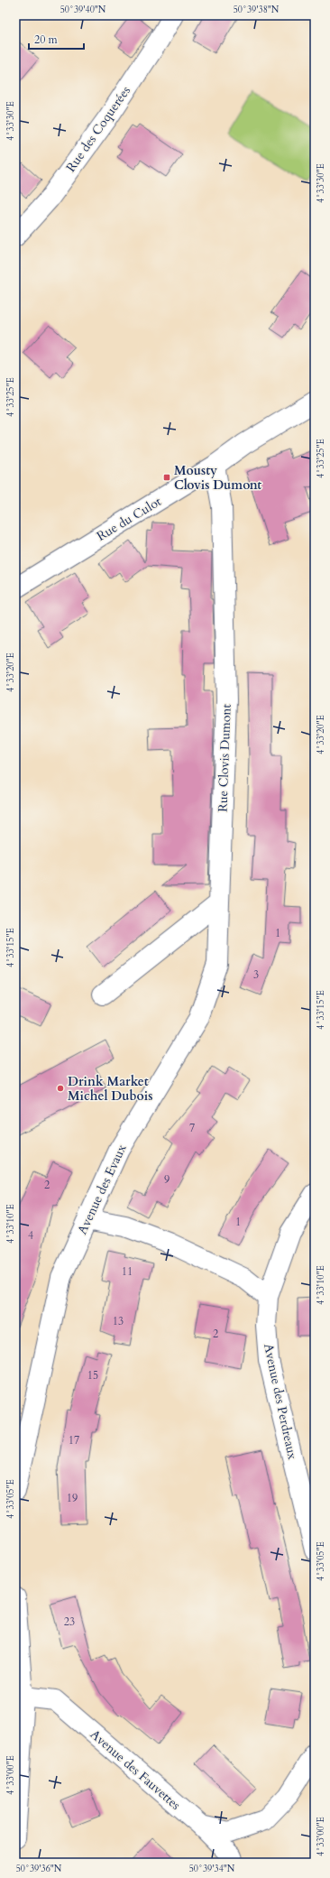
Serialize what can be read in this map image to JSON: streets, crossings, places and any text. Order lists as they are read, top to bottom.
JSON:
{
  "streets": {
    "street": [
      "Rue des Coquerées",
      "Rue du Culot",
      "Rue Clovis Dumont",
      "Avenue des Evaux",
      "Avenue des Perdreaux",
      "Avenue des Fauvettes"
    ]
  },
  "crossings": [
    ["Rue du Culot", "Rue Clovis Dumont"],
    ["Rue Clovis Dumont", "Avenue des Evaux"]
  ],
  "places": {
    "transit": ["Mousty Clovis Dumont"],
    "other": ["Drink Market Michel Dubois"]
  },
  "house_numbers": [
    "1",
    "3",
    "7",
    "9",
    "2",
    "1",
    "4",
    "11",
    "13",
    "2",
    "15",
    "17",
    "19",
    "23"
  ],
  "scale_bar": "20 m",
  "coordinates": [
    "50°39'40\"N",
    "50°39'38\"N",
    "4°33'30\"E",
    "4°33'25\"E",
    "4°33'20\"E",
    "4°33'15\"E",
    "4°33'10\"E",
    "4°33'05\"E",
    "4°33'00\"E",
    "50°39'36\"N",
    "50°39'34\"N"
  ]
}
